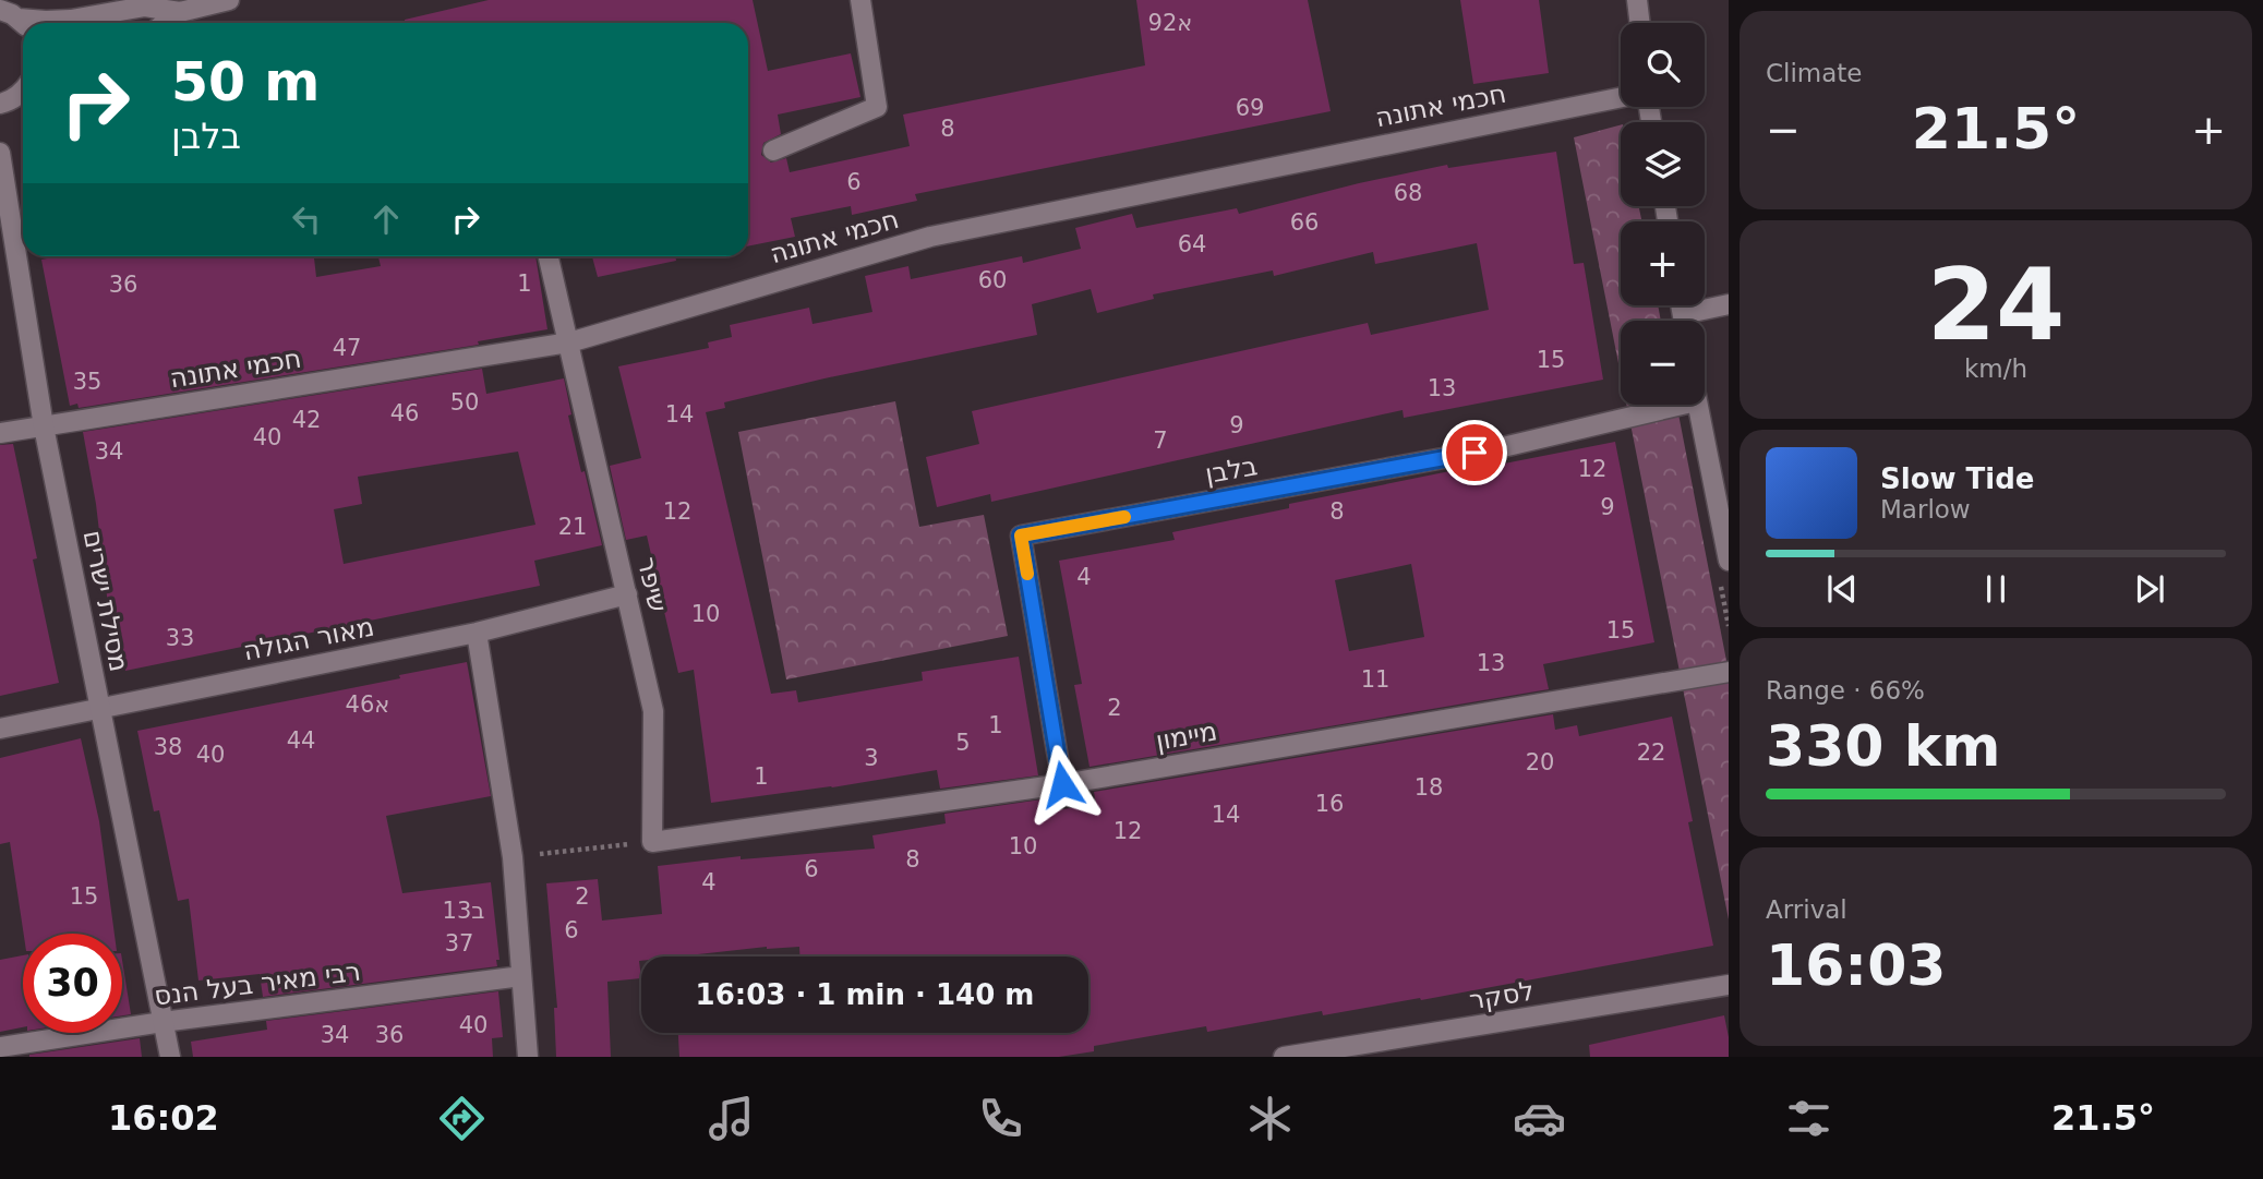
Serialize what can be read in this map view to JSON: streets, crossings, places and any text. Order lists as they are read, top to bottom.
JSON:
{
  "streets": {
    "street": [
      "חכמי אתונה",
      "בלבן",
      "שיפר",
      "מסילת ישרים",
      "מאור הגולה",
      "מיימון",
      "רבי מאיר בעל הנס",
      "לסקר"
    ]
  },
  "crossings": [
    ["חכמי אתונה", "שיפר"],
    ["חכמי אתונה", "מסילת ישרים"],
    ["בלבן", "מיימון"],
    ["שיפר", "מאור הגולה"],
    ["שיפר", "מיימון"],
    ["מסילת ישרים", "מאור הגולה"],
    ["מסילת ישרים", "רבי מאיר בעל הנס"]
  ],
  "house_numbers": [
    "92א",
    "69",
    "8",
    "6",
    "68",
    "66",
    "64",
    "60",
    "1",
    "36",
    "47",
    "15",
    "35",
    "13",
    "50",
    "46",
    "14",
    "42",
    "9",
    "40",
    "7",
    "34",
    "12",
    "9",
    "12",
    "8",
    "21",
    "4",
    "10",
    "15",
    "33",
    "13",
    "11",
    "46א",
    "2",
    "1",
    "44",
    "5",
    "38",
    "22",
    "40",
    "3",
    "20",
    "1",
    "18",
    "16",
    "14",
    "12",
    "10",
    "8",
    "6",
    "4",
    "15",
    "2",
    "13ב",
    "6",
    "37",
    "40",
    "34",
    "36"
  ],
  "page": {
    "tile": [
      "Climate",
      ["24", "km/h"],
      ["Range · 66%", "330 km"],
      ["Arrival", "16:03"]
    ],
    "map_buttons": ["+", "−"],
    "turn": ["50 m", "בלבן"],
    "heat": ["−", "21.5°", "+"],
    "song": ["Slow Tide", "Marlow"],
    "limit": "30",
    "trip": "16:03 · 1 min · 140 m",
    "tabs": ["16:02", "21.5°"]
  }
}
